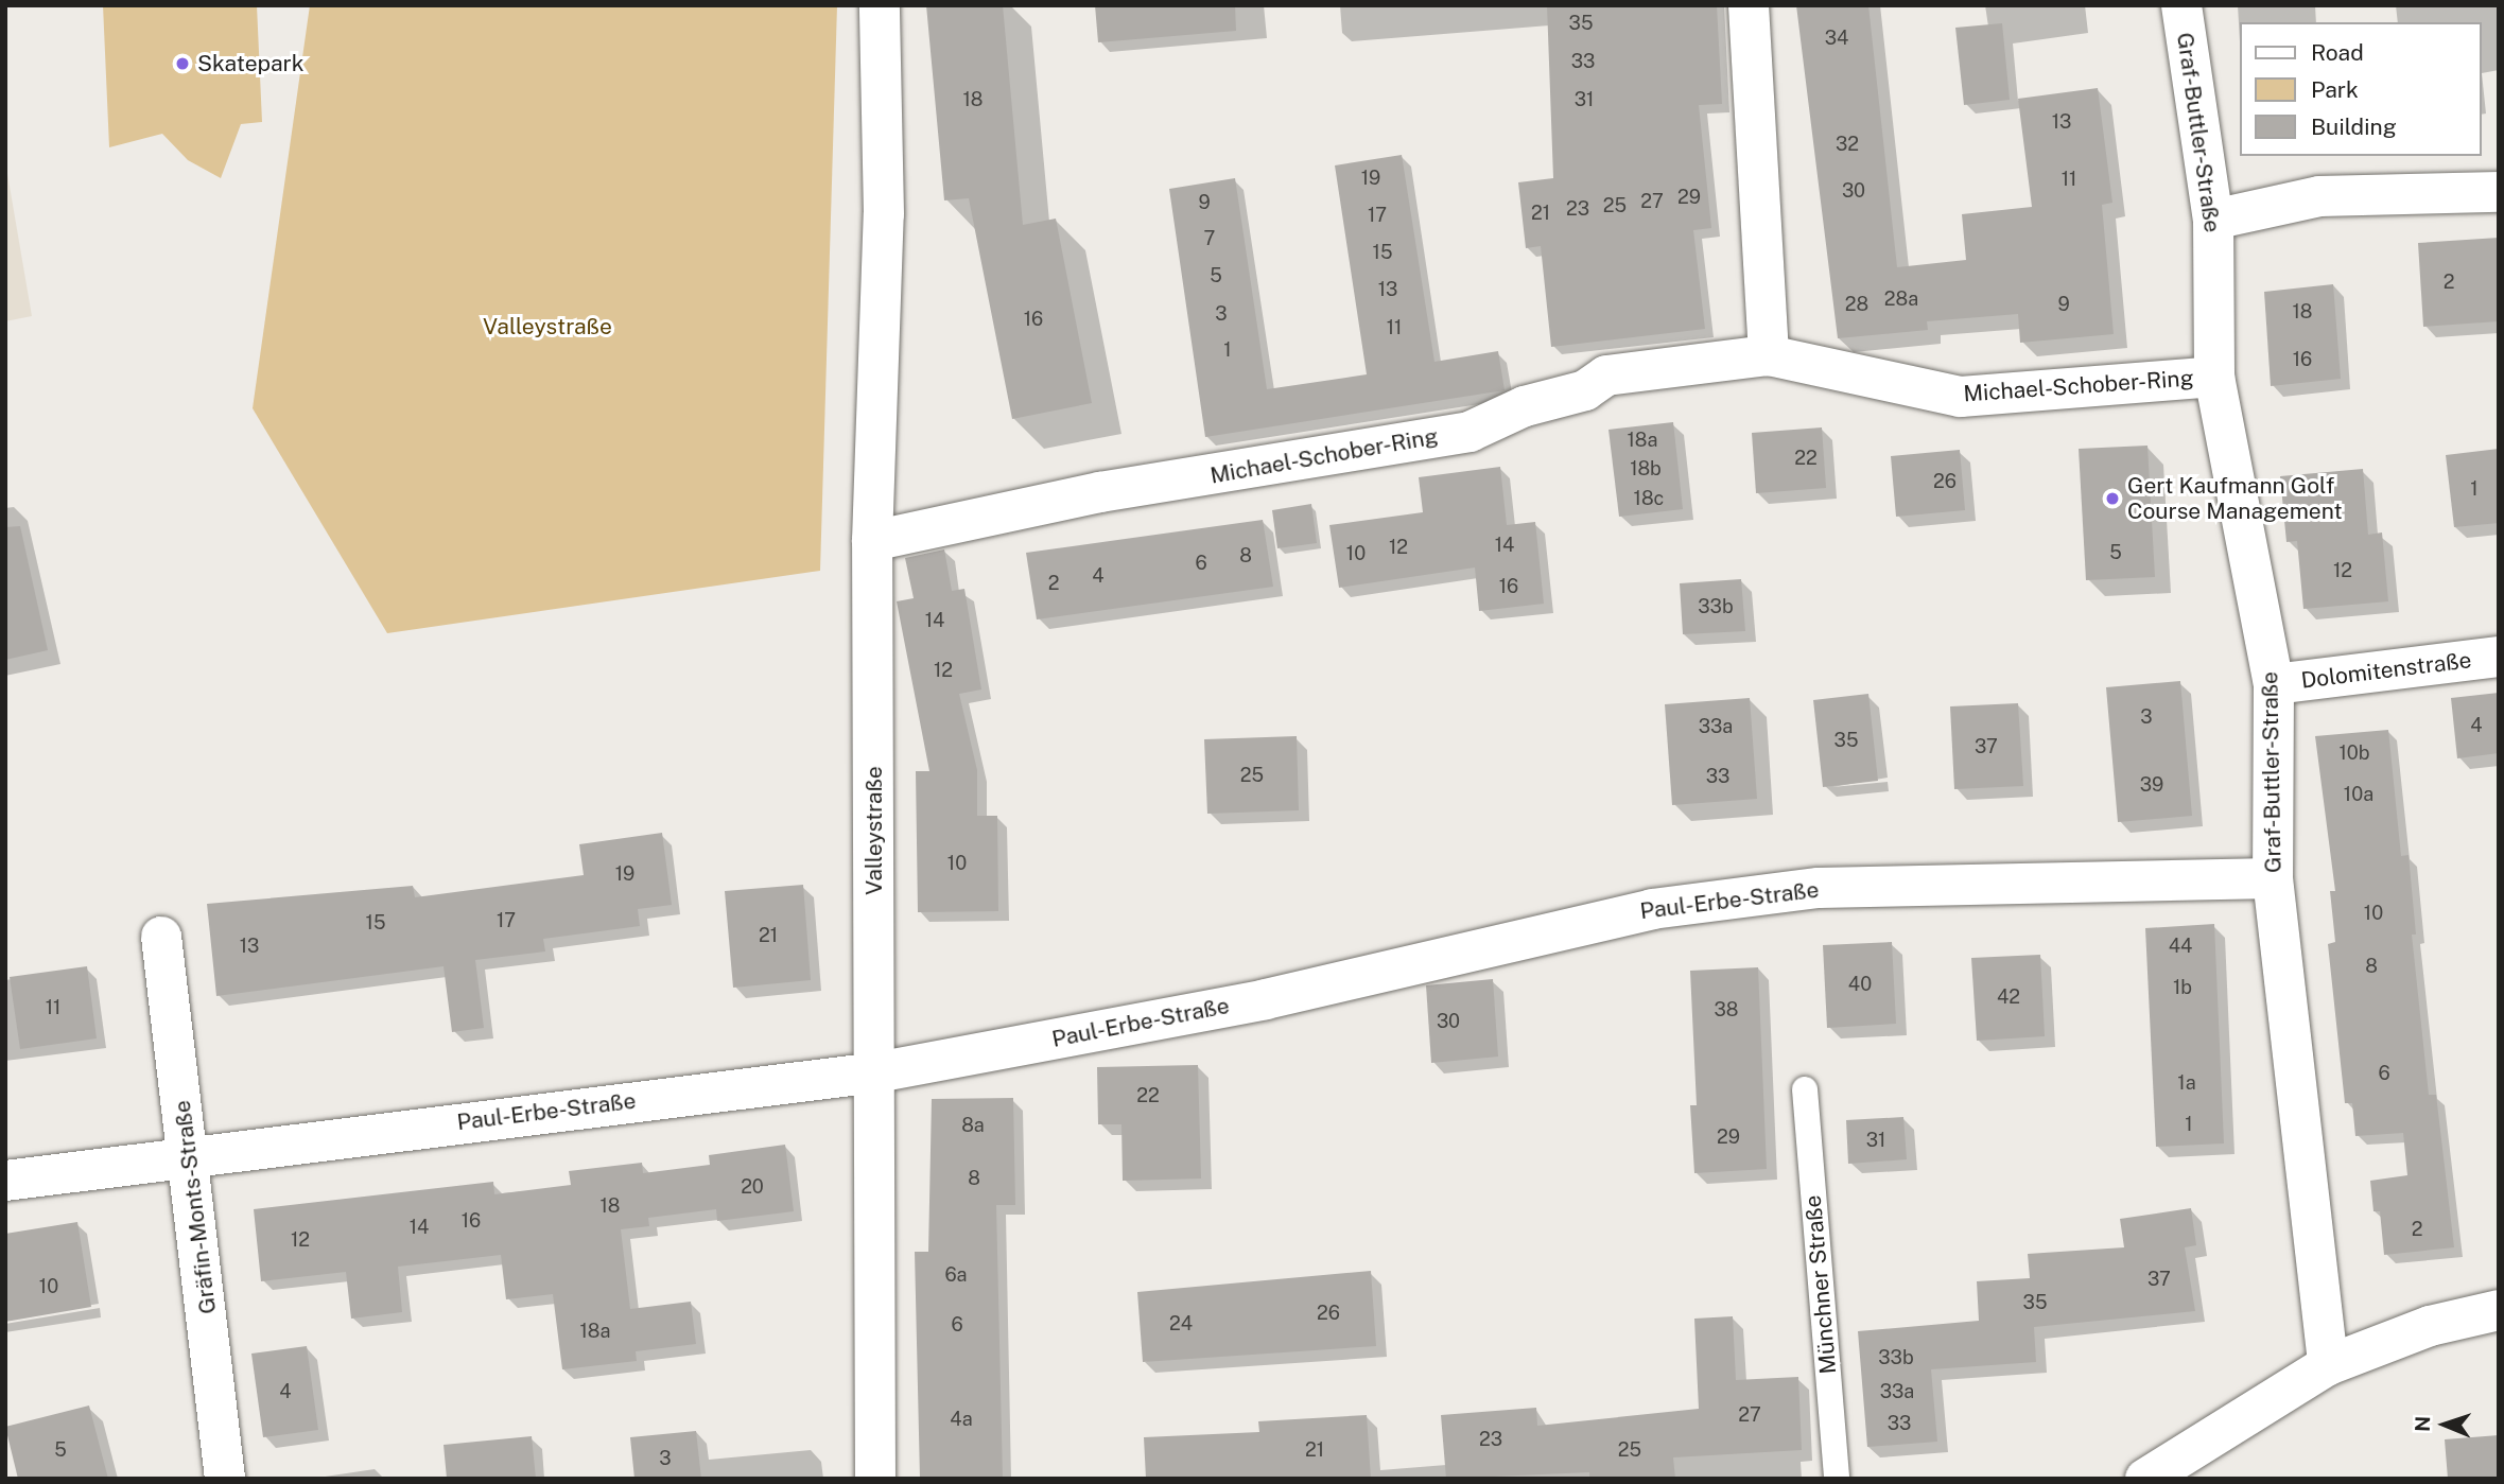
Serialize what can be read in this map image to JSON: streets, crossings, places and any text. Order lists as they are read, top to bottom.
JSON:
{
  "streets": {
    "street": [
      "Graf-Buttler-Straße",
      "Michael-Schober-Ring",
      "Dolomitenstraße",
      "Valleystraße",
      "Paul-Erbe-Straße",
      "Gräfin-Monts-Straße"
    ],
    "lane": ["Münchner Straße"]
  },
  "crossings": [
    ["Graf-Buttler-Straße", "Michael-Schober-Ring"],
    ["Graf-Buttler-Straße", "Dolomitenstraße"],
    ["Graf-Buttler-Straße", "Paul-Erbe-Straße"],
    ["Michael-Schober-Ring", "Valleystraße"],
    ["Valleystraße", "Paul-Erbe-Straße"],
    ["Paul-Erbe-Straße", "Gräfin-Monts-Straße"]
  ],
  "parks": ["Valleystraße"],
  "places": ["Skatepark", "Gert Kaufmann Golf Course Management"],
  "house_numbers": [
    "35",
    "34",
    "33",
    "18",
    "31",
    "13",
    "32",
    "19",
    "11",
    "30",
    "29",
    "27",
    "9",
    "25",
    "23",
    "21",
    "17",
    "7",
    "15",
    "5",
    "2",
    "13",
    "28a",
    "28",
    "9",
    "18",
    "3",
    "16",
    "11",
    "1",
    "16",
    "18a",
    "22",
    "18b",
    "26",
    "1",
    "18c",
    "14",
    "12",
    "5",
    "10",
    "8",
    "6",
    "12",
    "4",
    "2",
    "16",
    "33b",
    "14",
    "12",
    "3",
    "4",
    "33a",
    "35",
    "37",
    "10b",
    "25",
    "33",
    "39",
    "10a",
    "10",
    "19",
    "10",
    "17",
    "15",
    "21",
    "13",
    "44",
    "8",
    "40",
    "1b",
    "42",
    "11",
    "38",
    "30",
    "6",
    "1a",
    "22",
    "1",
    "8a",
    "29",
    "31",
    "8",
    "20",
    "18",
    "16",
    "14",
    "2",
    "12",
    "6a",
    "37",
    "10",
    "35",
    "26",
    "24",
    "6",
    "18a",
    "33b",
    "4",
    "33a",
    "27",
    "4a",
    "33",
    "23",
    "5",
    "21",
    "25",
    "3"
  ],
  "legend": ["Road", "Park", "Building"],
  "north": "left"
}
